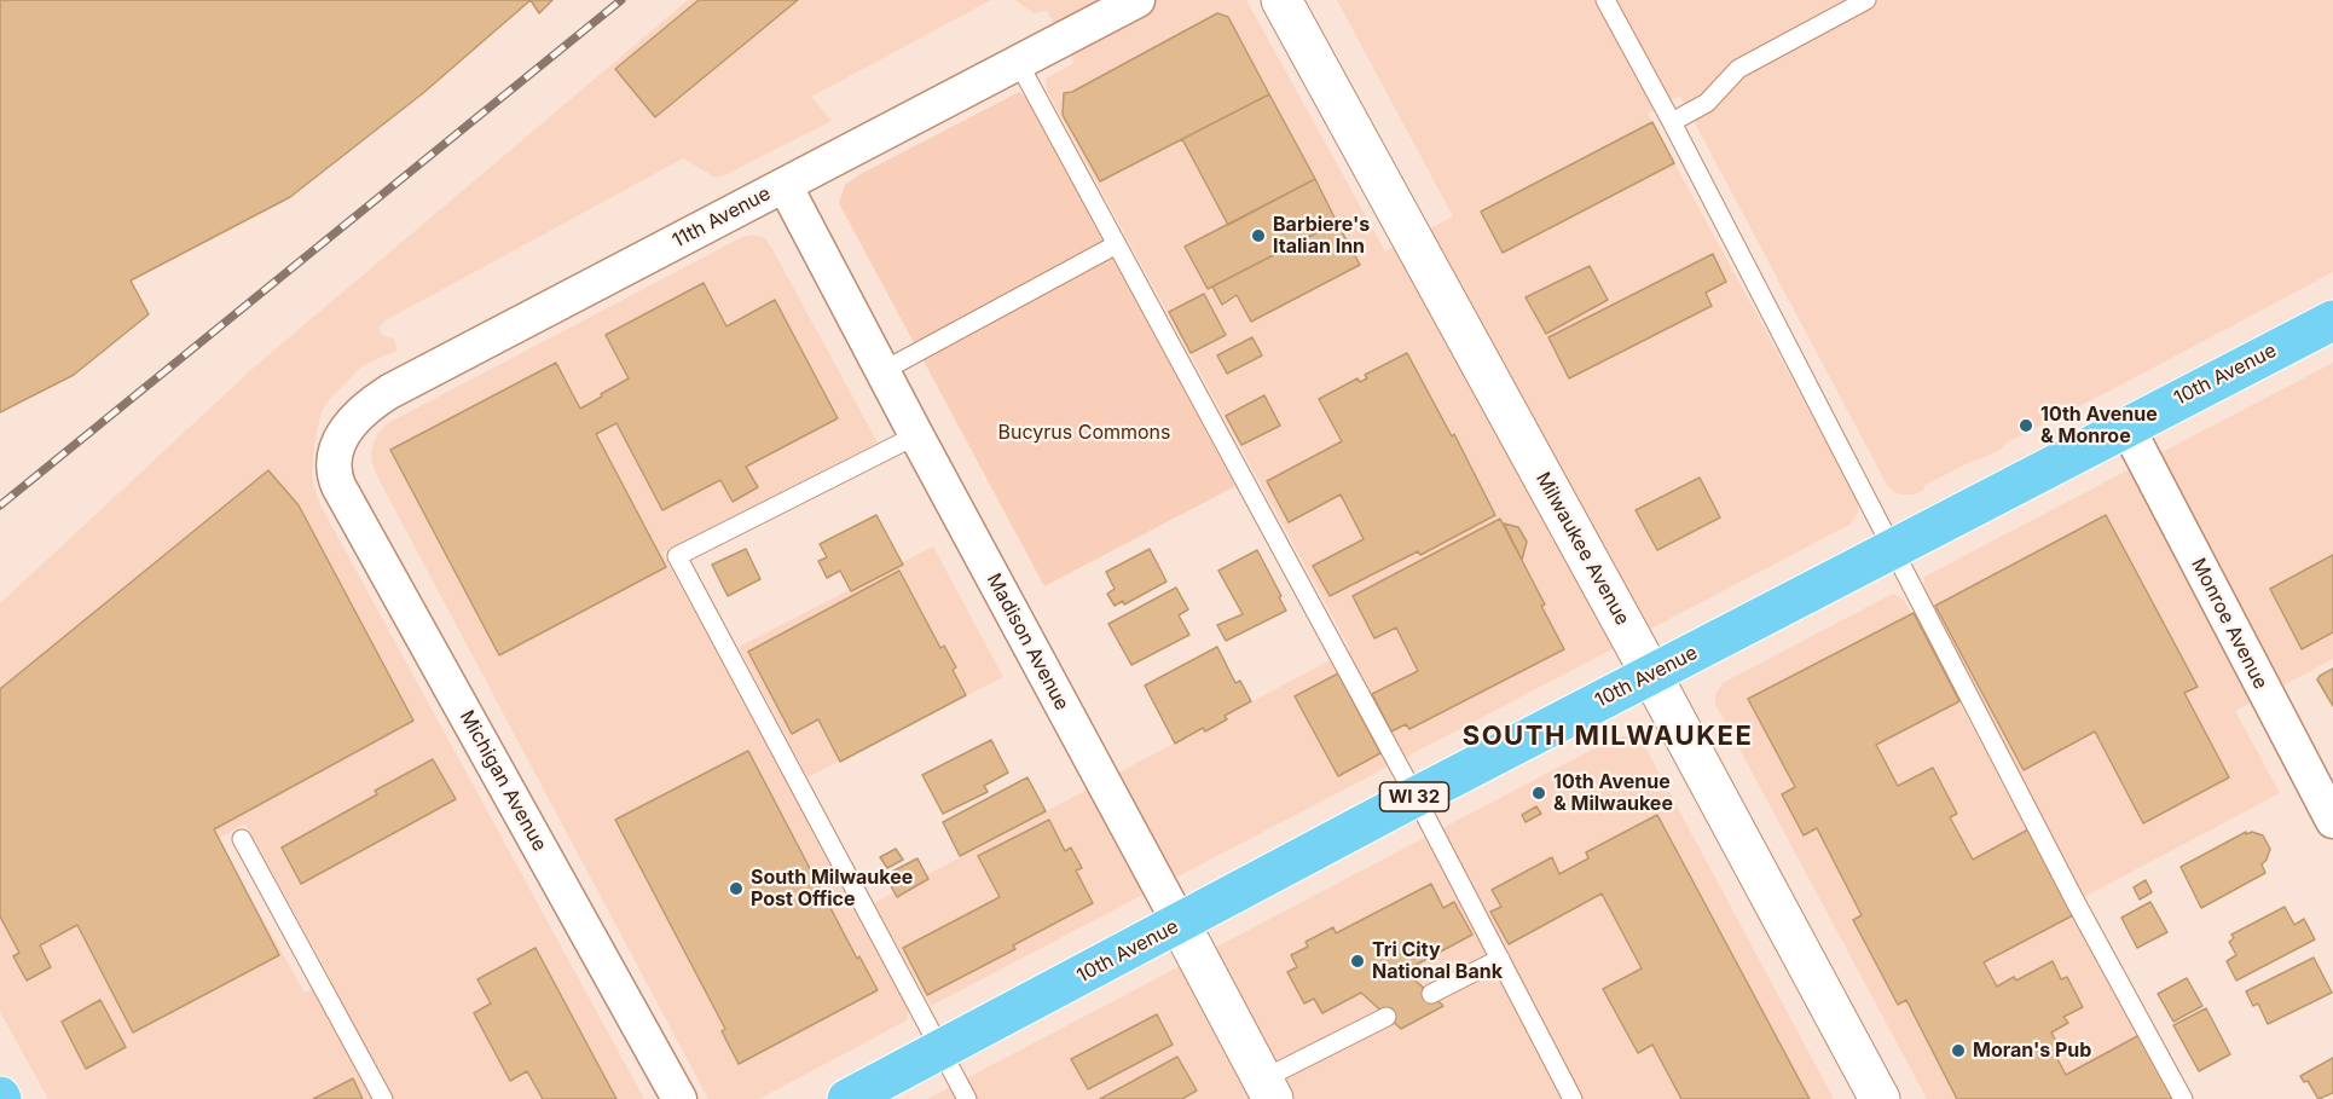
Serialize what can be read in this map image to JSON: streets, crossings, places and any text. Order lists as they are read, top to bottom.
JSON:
{
  "streets": {
    "main road": ["10th Avenue", "WI 32"],
    "street": [
      "11th Avenue",
      "Milwaukee Avenue",
      "Monroe Avenue",
      "Madison Avenue",
      "Michigan Avenue"
    ]
  },
  "crossings": [
    ["11th Avenue", "Madison Avenue"],
    ["11th Avenue", "Michigan Avenue"],
    ["10th Avenue", "Milwaukee Avenue"],
    ["10th Avenue", "Monroe Avenue"],
    ["10th Avenue", "Madison Avenue"]
  ],
  "districts": ["SOUTH MILWAUKEE"],
  "parks": ["Bucyrus Commons"],
  "places": [
    "Barbiere's Italian Inn",
    "10th Avenue & Monroe",
    "10th Avenue & Milwaukee",
    "South Milwaukee Post Office",
    "Tri City National Bank",
    "Moran's Pub"
  ]
}
